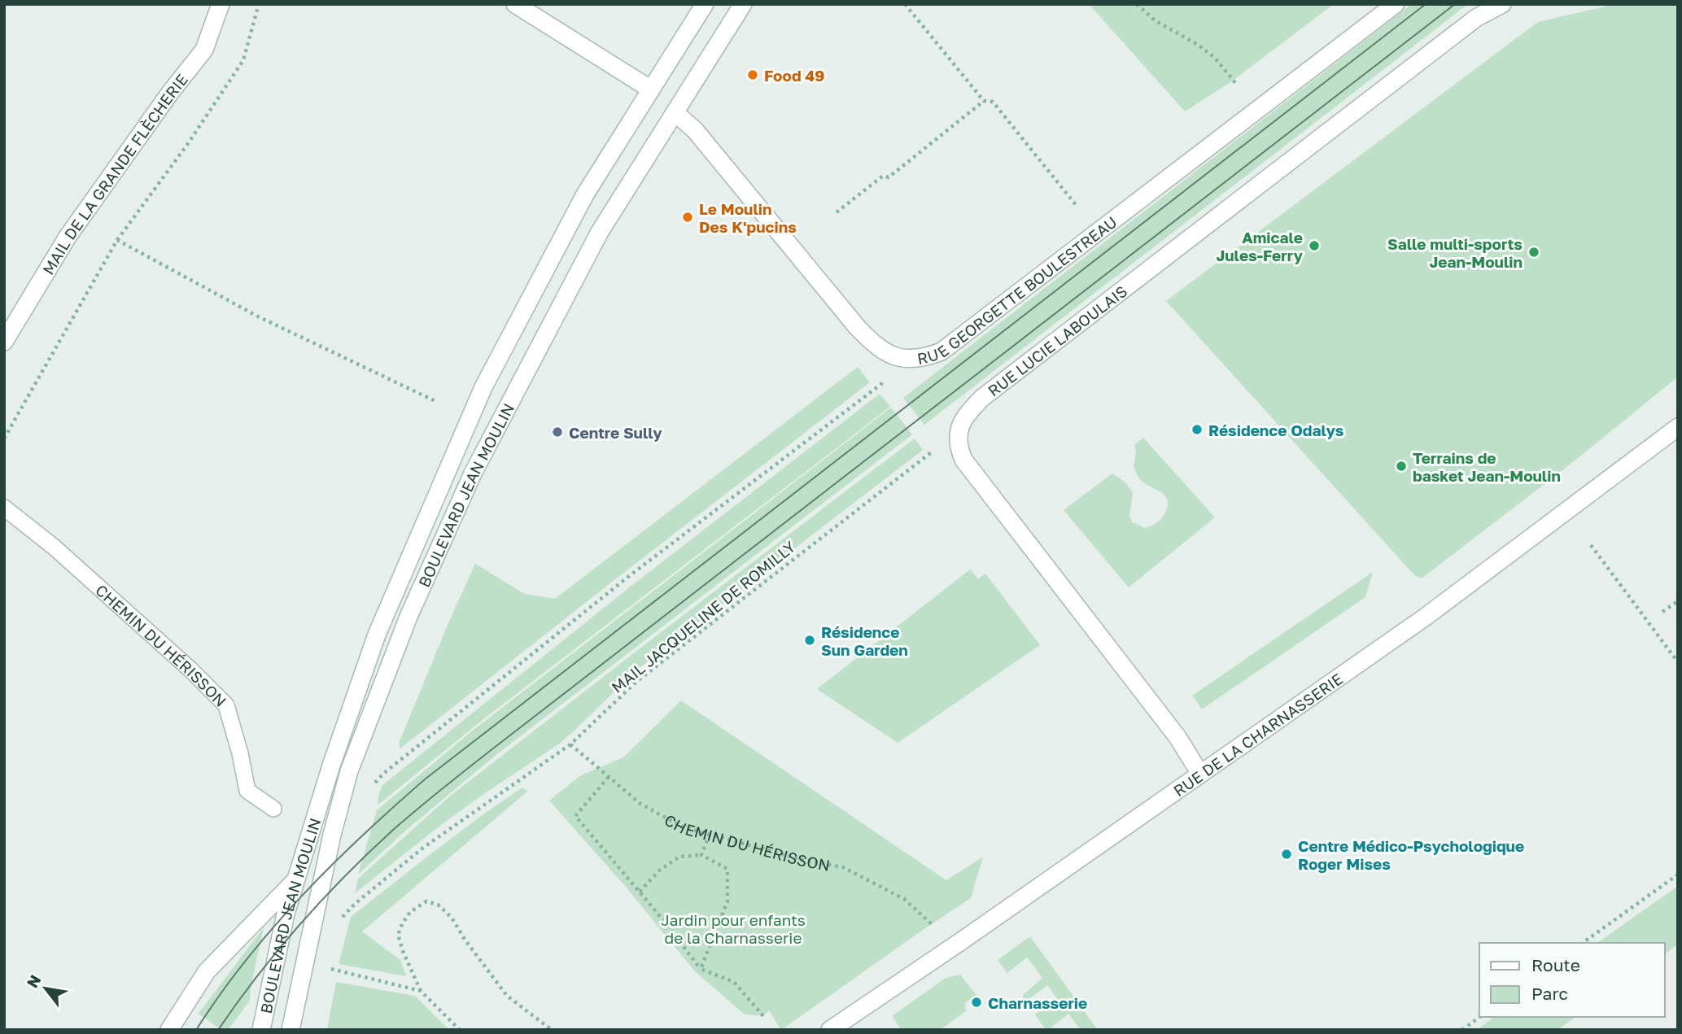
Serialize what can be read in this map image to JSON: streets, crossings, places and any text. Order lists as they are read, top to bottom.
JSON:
{
  "streets": {
    "street": [
      "MAIL DE LA GRANDE FLÈCHERIE",
      "RUE GEORGETTE BOULESTREAU",
      "RUE LUCIE LABOULAIS",
      "BOULEVARD JEAN MOULIN",
      "RUE DE LA CHARNASSERIE"
    ],
    "lane": ["CHEMIN DU HÉRISSON"],
    "path": ["MAIL JACQUELINE DE ROMILLY"]
  },
  "crossings": [
    ["RUE GEORGETTE BOULESTREAU", "BOULEVARD JEAN MOULIN"],
    ["RUE LUCIE LABOULAIS", "RUE DE LA CHARNASSERIE"],
    ["MAIL JACQUELINE DE ROMILLY", "CHEMIN DU HÉRISSON"]
  ],
  "parks": ["Jardin pour enfants de la Charnasserie"],
  "places": [
    "Food 49",
    "Le Moulin Des K'pucins",
    "Amicale Jules-Ferry",
    "Salle multi-sports Jean-Moulin",
    "Résidence Odalys",
    "Centre Sully",
    "Terrains de basket Jean-Moulin",
    "Résidence Sun Garden",
    "Centre Médico-Psychologique Roger Mises",
    "Charnasserie"
  ],
  "legend": ["Route", "Parc"],
  "north": "top left"
}
